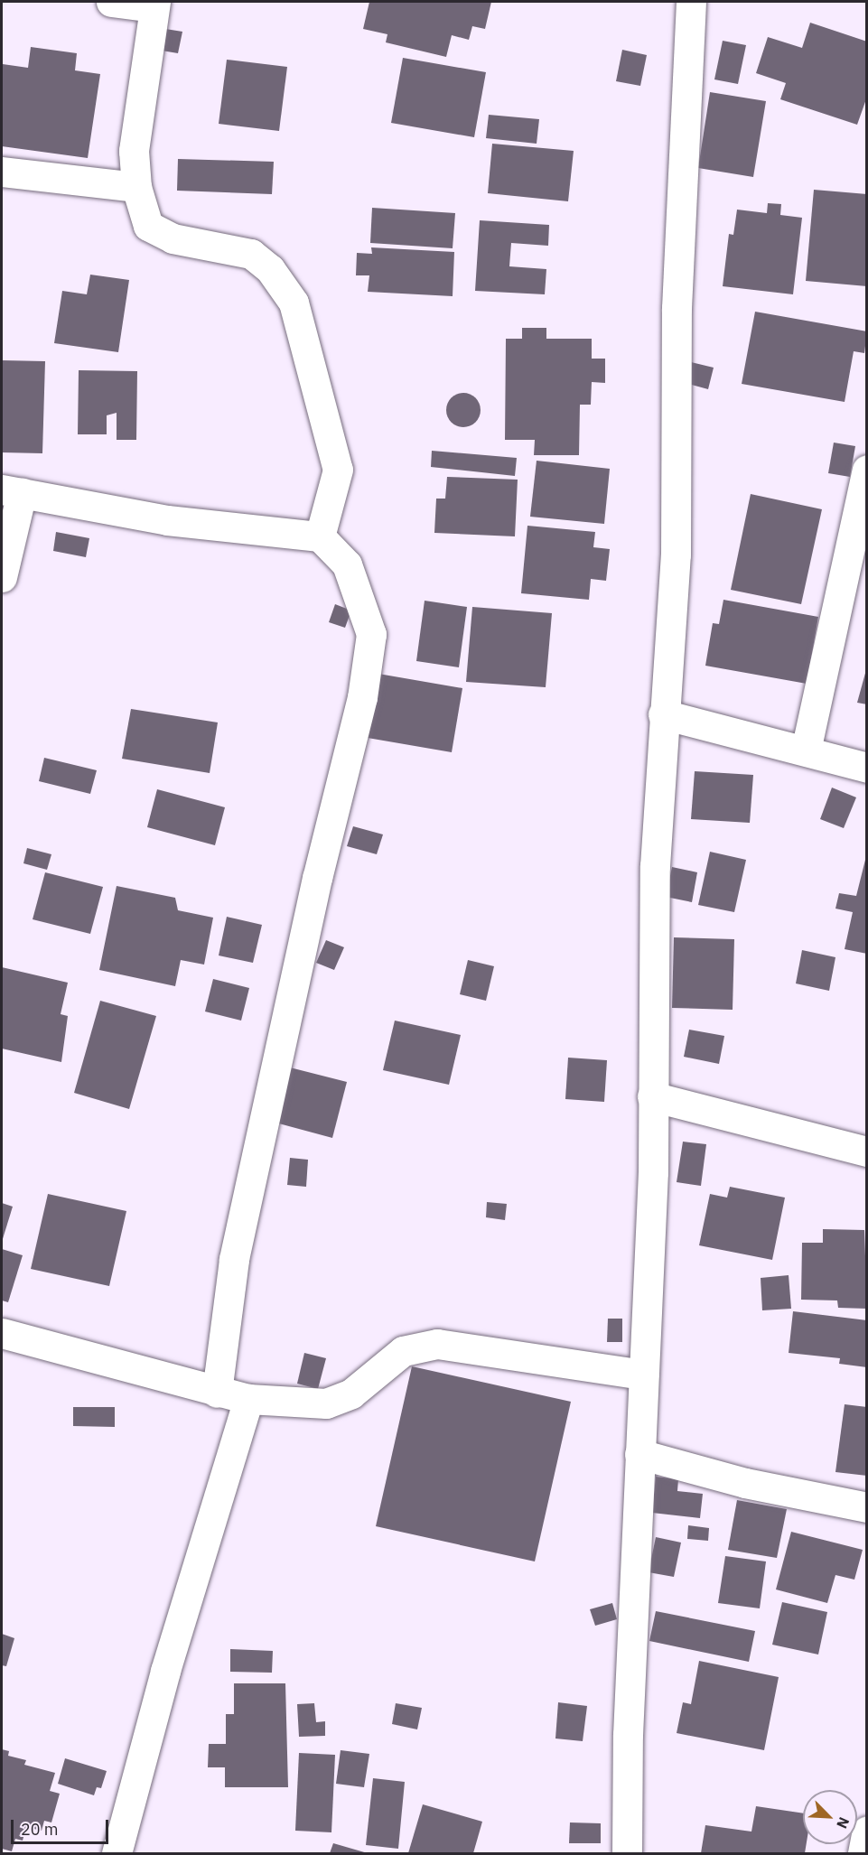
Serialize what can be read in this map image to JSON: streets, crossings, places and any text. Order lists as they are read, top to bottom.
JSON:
{
  "scale_bar": "20 m",
  "north": "bottom right"
}
